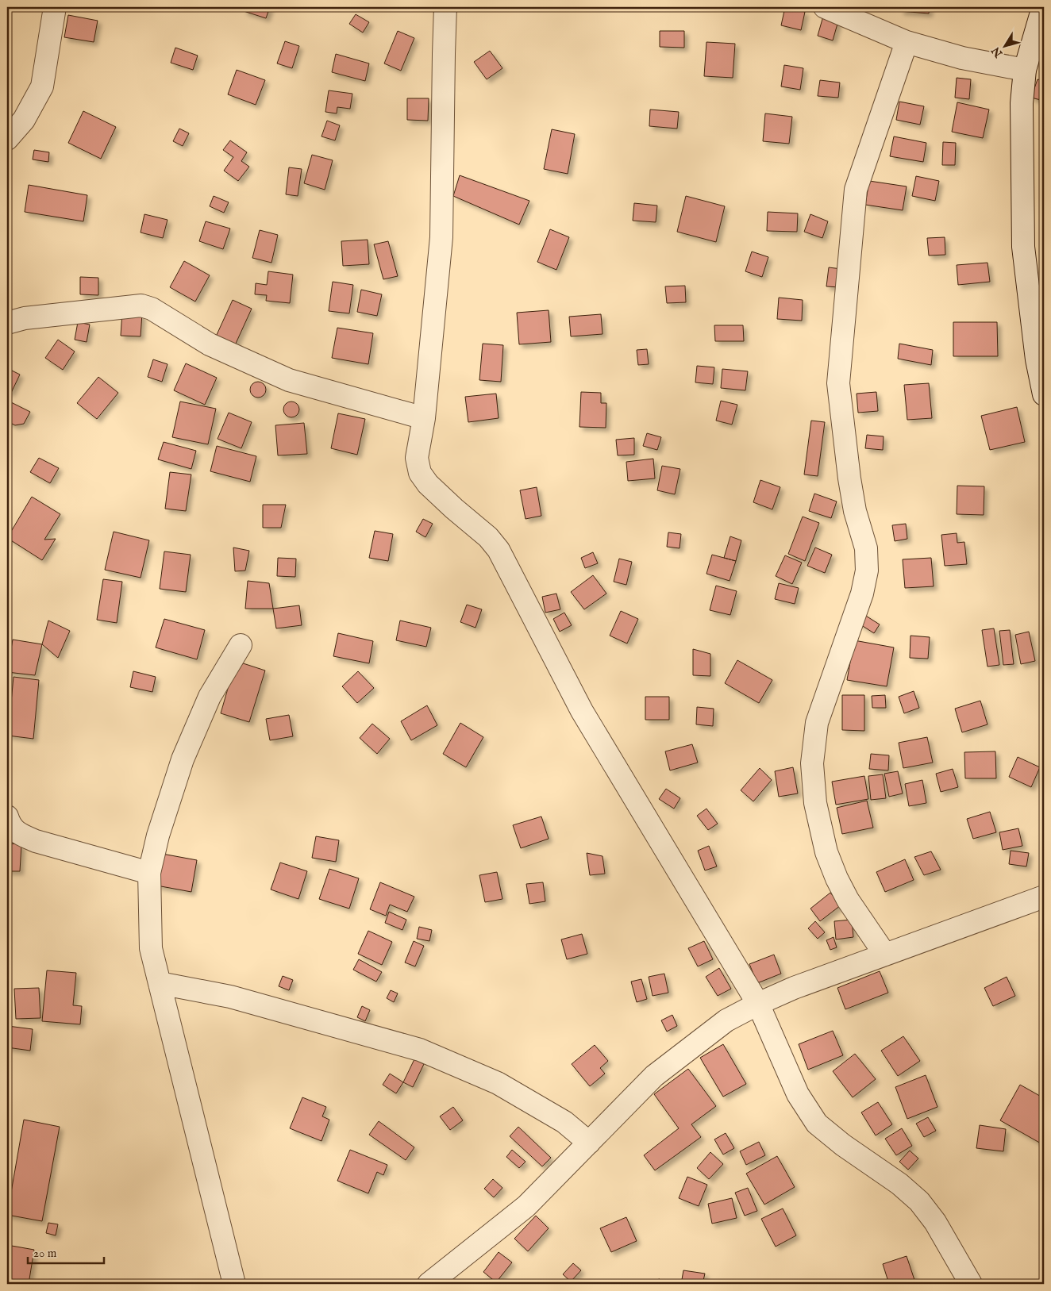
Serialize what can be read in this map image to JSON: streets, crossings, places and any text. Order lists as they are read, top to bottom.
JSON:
{
  "scale_bar": "20 m",
  "north": "bottom left"
}
